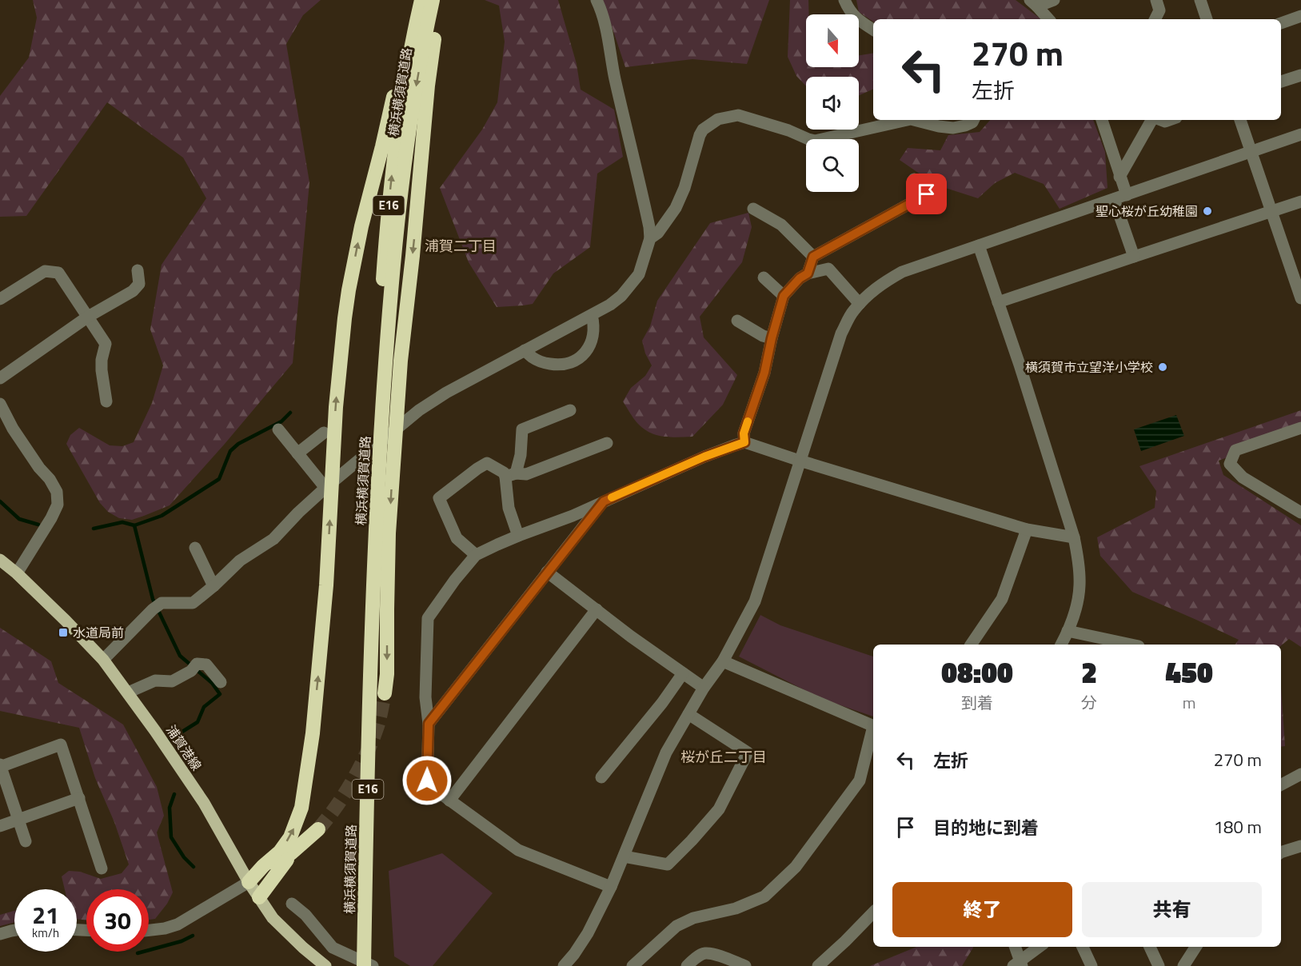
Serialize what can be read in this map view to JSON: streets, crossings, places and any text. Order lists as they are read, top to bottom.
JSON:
{
  "streets": {
    "highway": ["横浜横須賀道路", "E16"],
    "main road": ["浦賀港線"]
  },
  "districts": ["浦賀二丁目", "桜が丘二丁目"],
  "places": {
    "other": ["聖心桜が丘幼稚園", "横須賀市立望洋小学校"],
    "transit": ["水道局前"]
  },
  "north": "bottom",
  "page": {
    "turn": ["270 m", "左折"],
    "eta": [
      "08:00",
      "到着",
      "2",
      "分",
      "450",
      "m"
    ],
    "list": [
      {
        "name": "左折",
        "value": "270 m"
      },
      {
        "name": "目的地に到着",
        "value": "180 m"
      }
    ],
    "buttons": ["終了", "共有"],
    "speed": "21 km/h",
    "limit": "30"
  }
}
